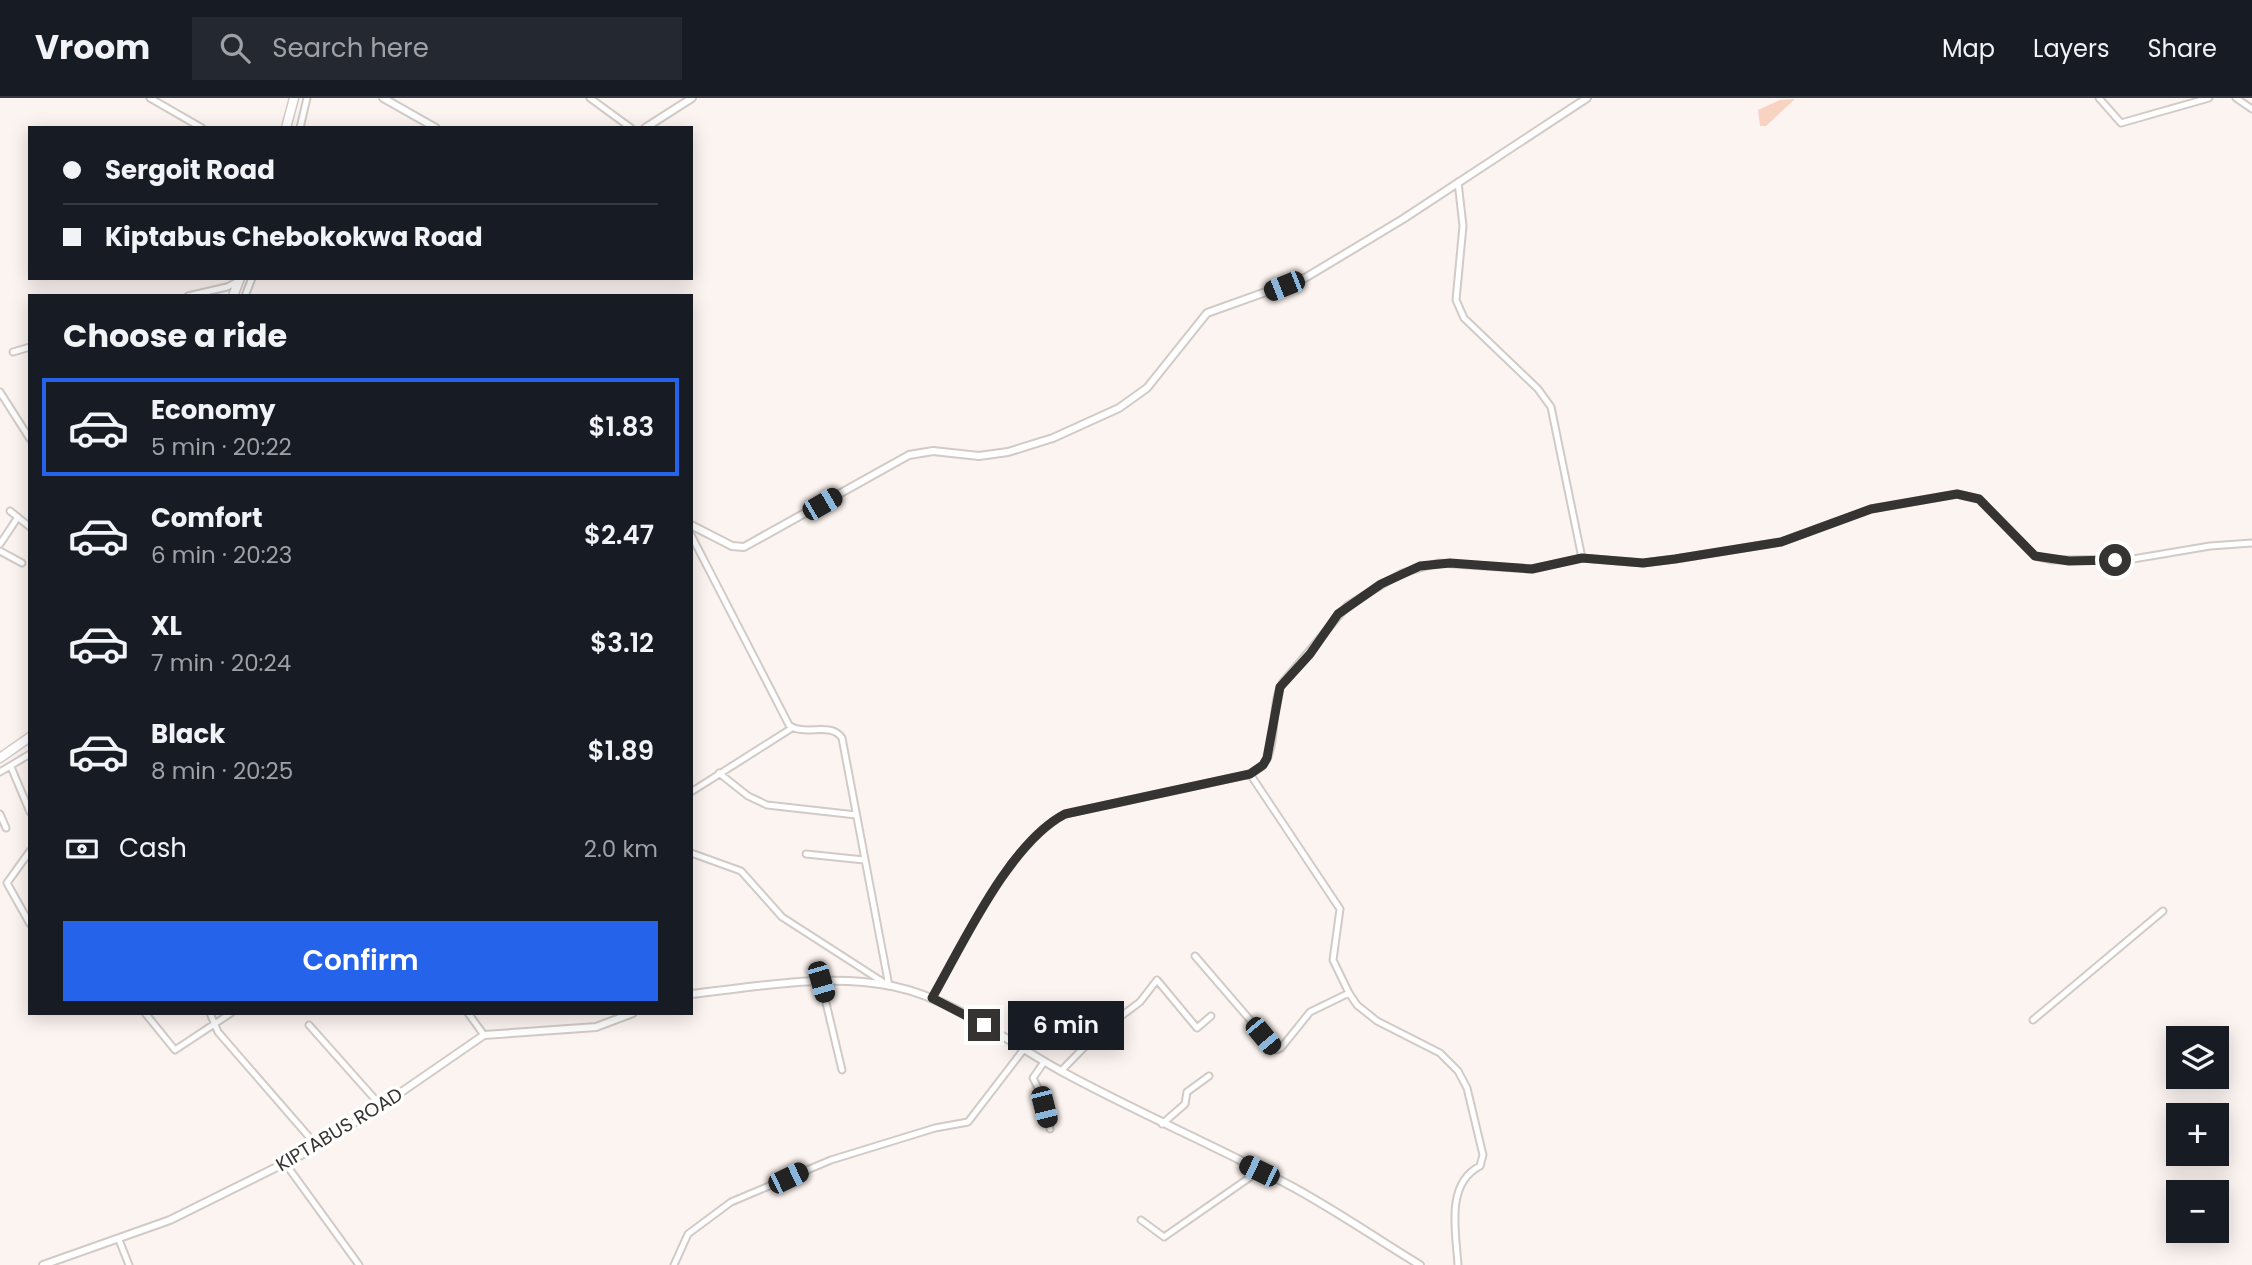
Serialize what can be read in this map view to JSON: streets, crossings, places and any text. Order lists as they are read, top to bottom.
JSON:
{
  "streets": {
    "street": ["KIPTABUS ROAD"]
  },
  "page": {
    "header": "Vroom",
    "search": "Search here",
    "nav": ["Map", "Layers", "Share"],
    "banner": ["Sergoit Road", "Kiptabus Chebokokwa Road"],
    "heading": "Choose a ride",
    "list": [
      {
        "name": "Economy",
        "note": "5 min · 20:22",
        "value": "$1.83"
      },
      {
        "name": "Comfort",
        "note": "6 min · 20:23",
        "value": "$2.47"
      },
      {
        "name": "XL",
        "note": "7 min · 20:24",
        "value": "$3.12"
      },
      {
        "name": "Black",
        "note": "8 min · 20:25",
        "value": "$1.89"
      }
    ],
    "pay": ["Cash", "2.0 km"],
    "buttons": "Confirm",
    "bubble": "6 min",
    "map_buttons": ["+", "−"]
  }
}
